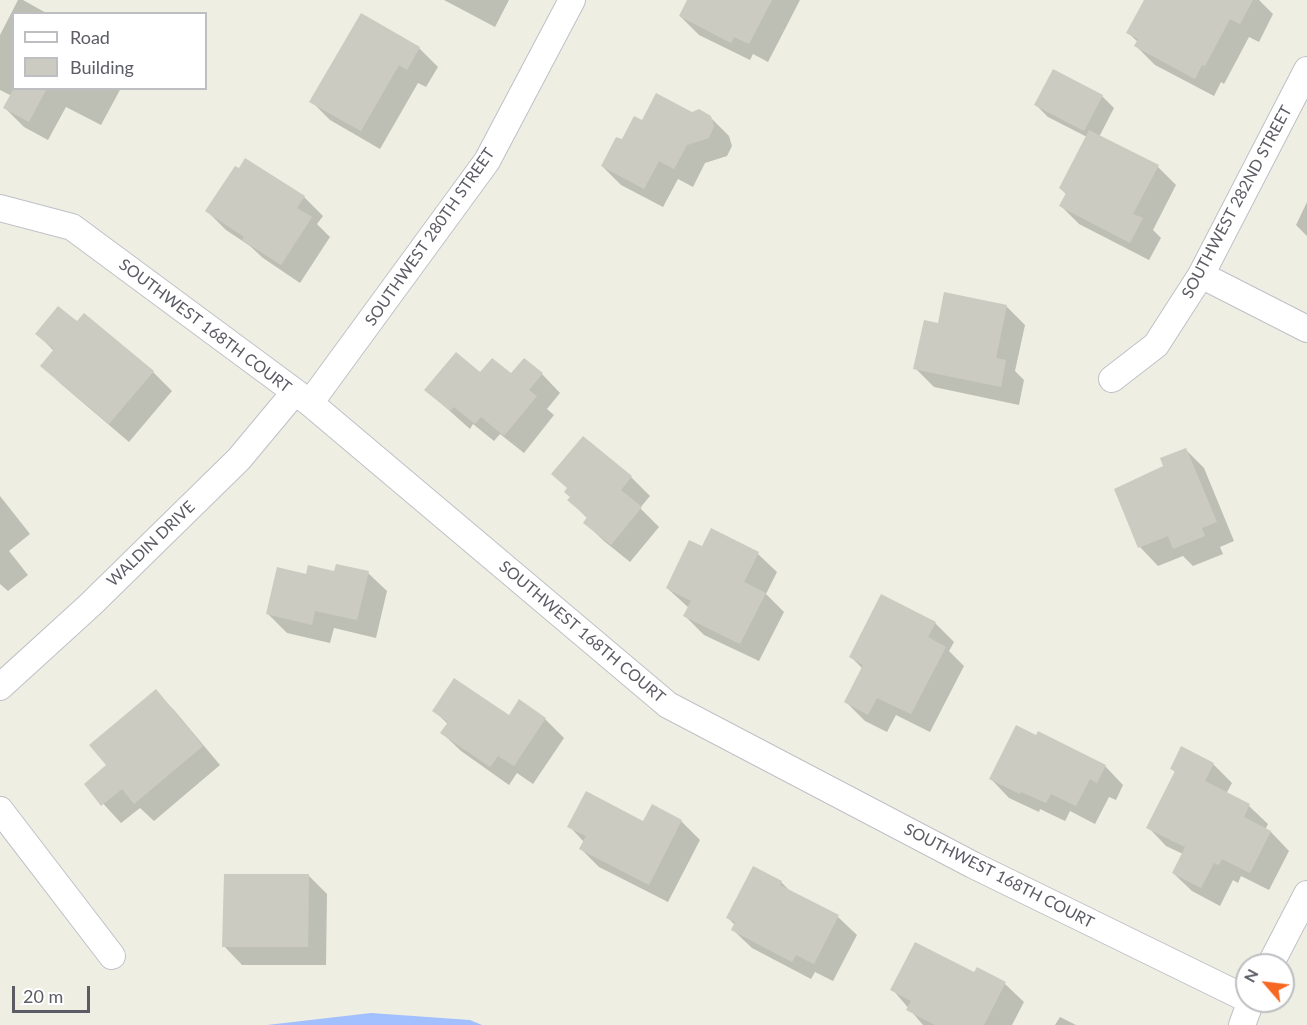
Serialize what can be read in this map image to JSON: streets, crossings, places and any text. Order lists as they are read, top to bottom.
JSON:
{
  "streets": {
    "street": [
      "SOUTHWEST 282ND STREET",
      "SOUTHWEST 280TH STREET",
      "SOUTHWEST 168TH COURT",
      "WALDIN DRIVE"
    ]
  },
  "crossings": [
    ["SOUTHWEST 280TH STREET", "SOUTHWEST 168TH COURT"],
    ["SOUTHWEST 280TH STREET", "WALDIN DRIVE"],
    ["SOUTHWEST 168TH COURT", "WALDIN DRIVE"]
  ],
  "legend": ["Road", "Building"],
  "scale_bar": "20 m",
  "north": "top left"
}
